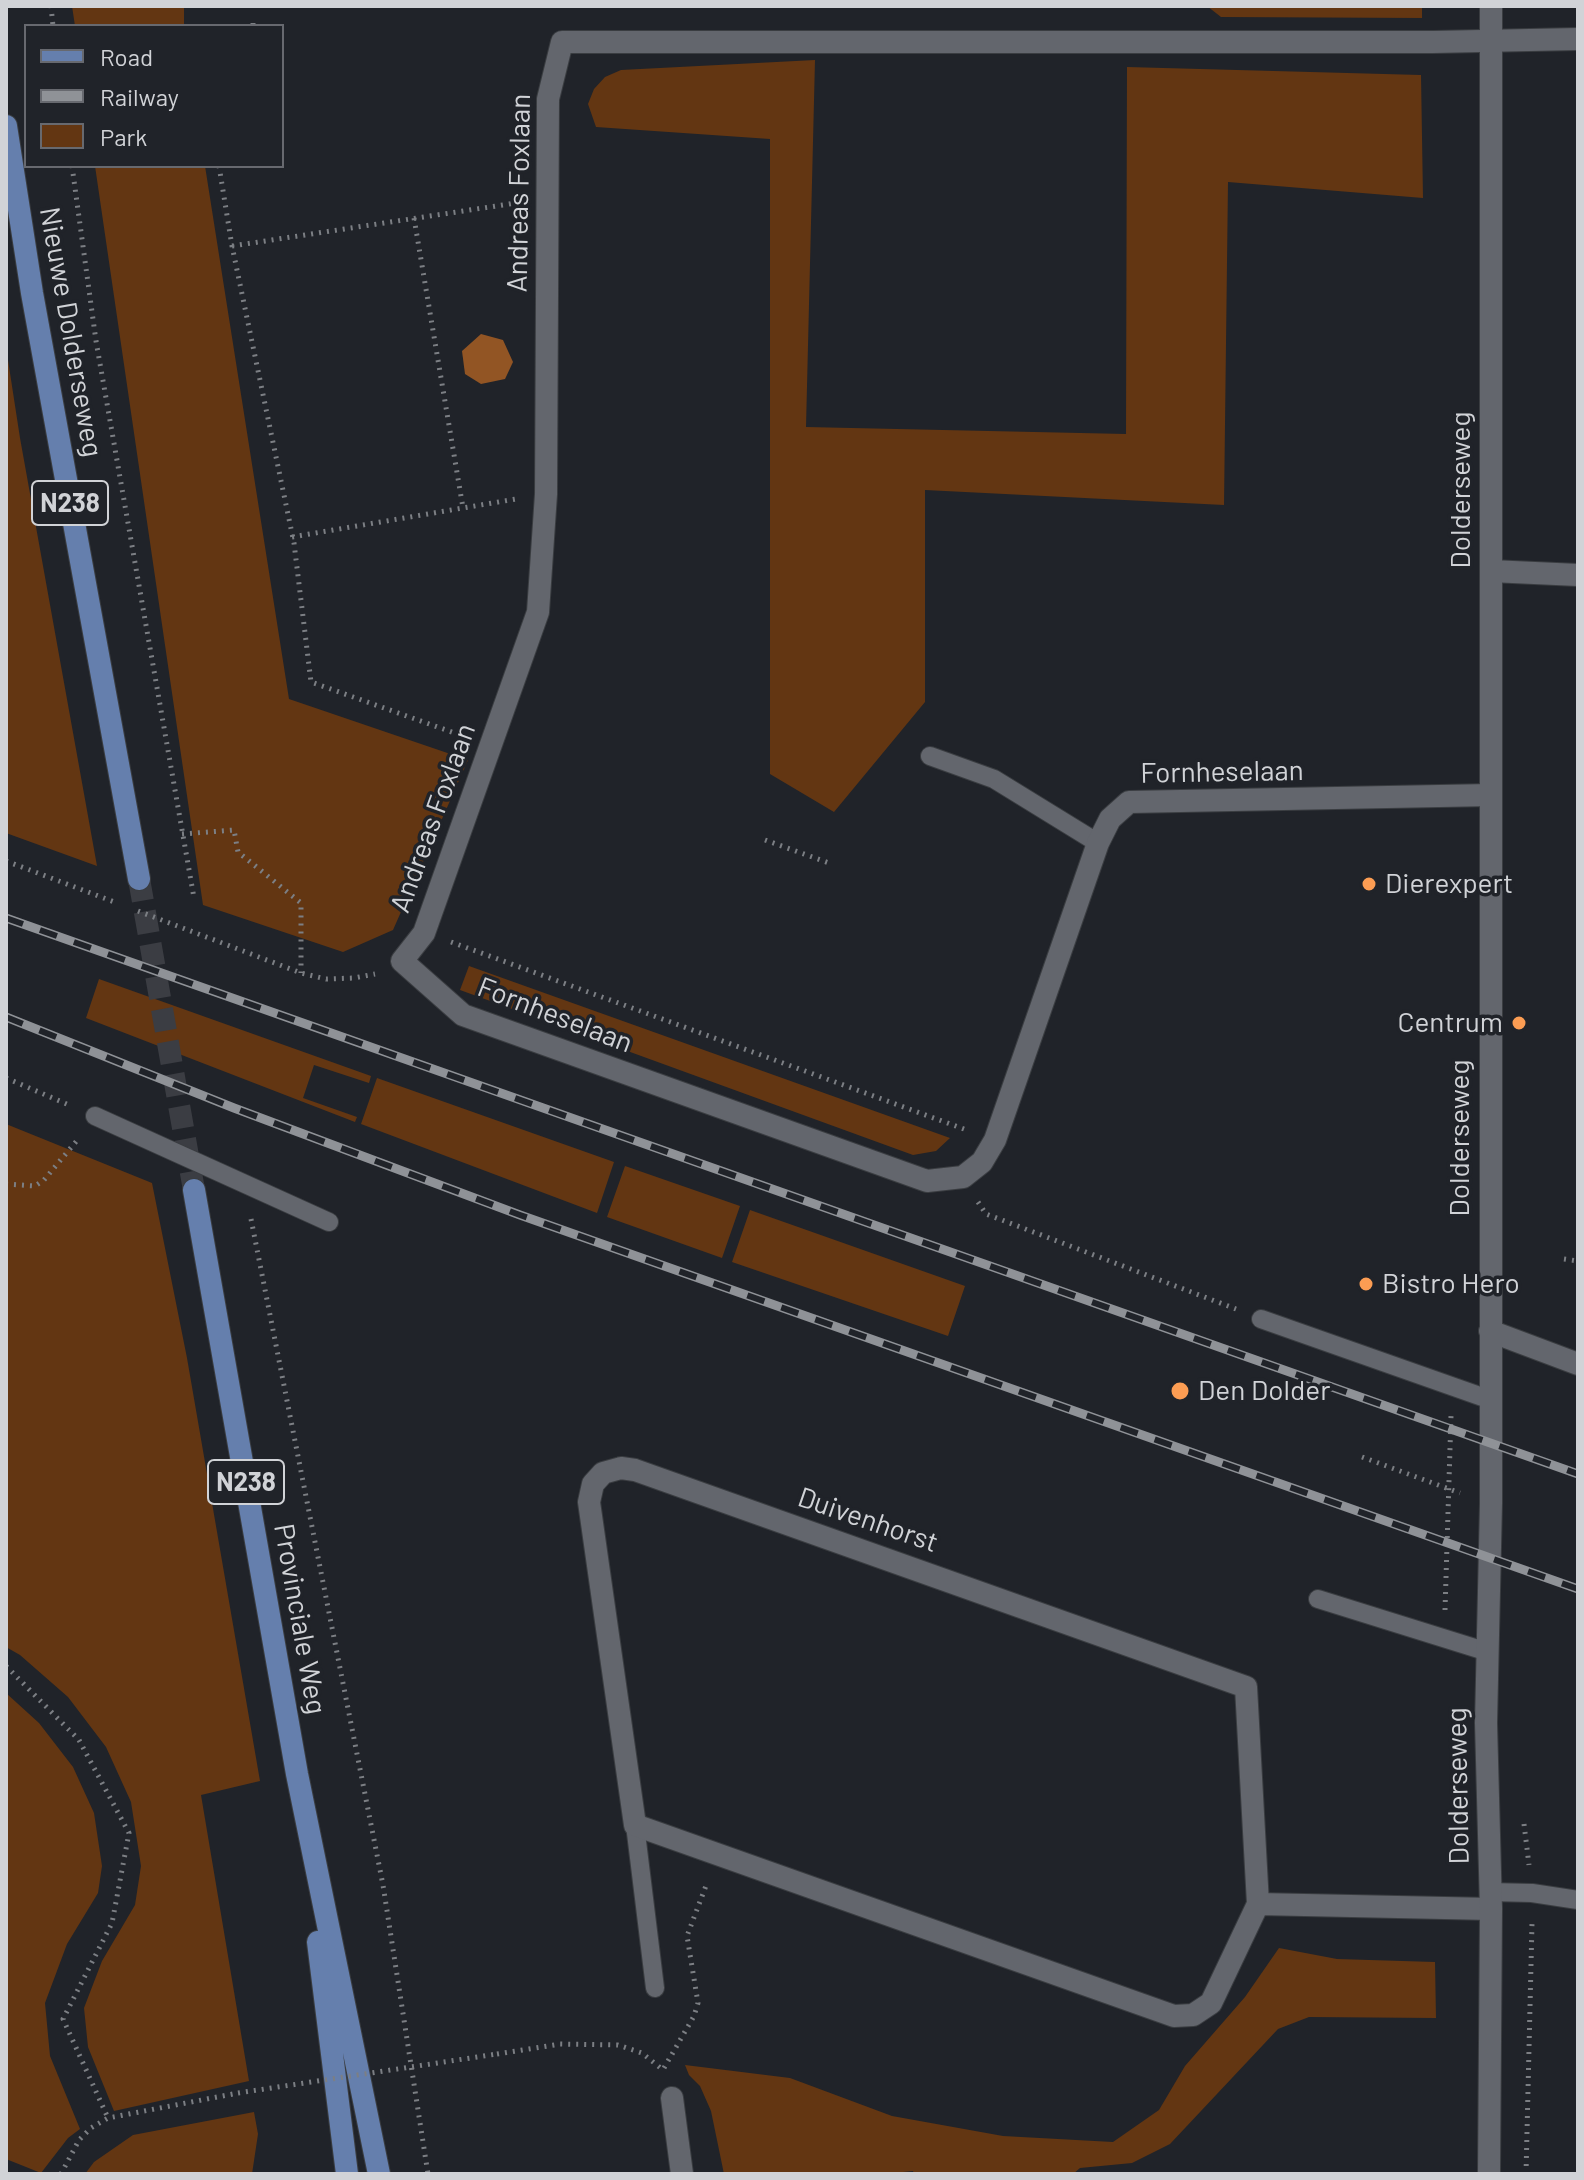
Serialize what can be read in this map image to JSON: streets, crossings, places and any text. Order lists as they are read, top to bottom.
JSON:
{
  "streets": {
    "main road": ["Nieuwe Dolderseweg", "N238", "Provinciale Weg"],
    "street": [
      "Andreas Foxlaan",
      "Dolderseweg",
      "Fornheselaan",
      "Duivenhorst"
    ]
  },
  "crossings": [
    ["Andreas Foxlaan", "Dolderseweg"],
    ["Andreas Foxlaan", "Fornheselaan"],
    ["Dolderseweg", "Fornheselaan"]
  ],
  "places": [
    "Dierexpert",
    "Centrum",
    "Bistro Hero",
    "Den Dolder"
  ],
  "legend": ["Road", "Railway", "Park"]
}
